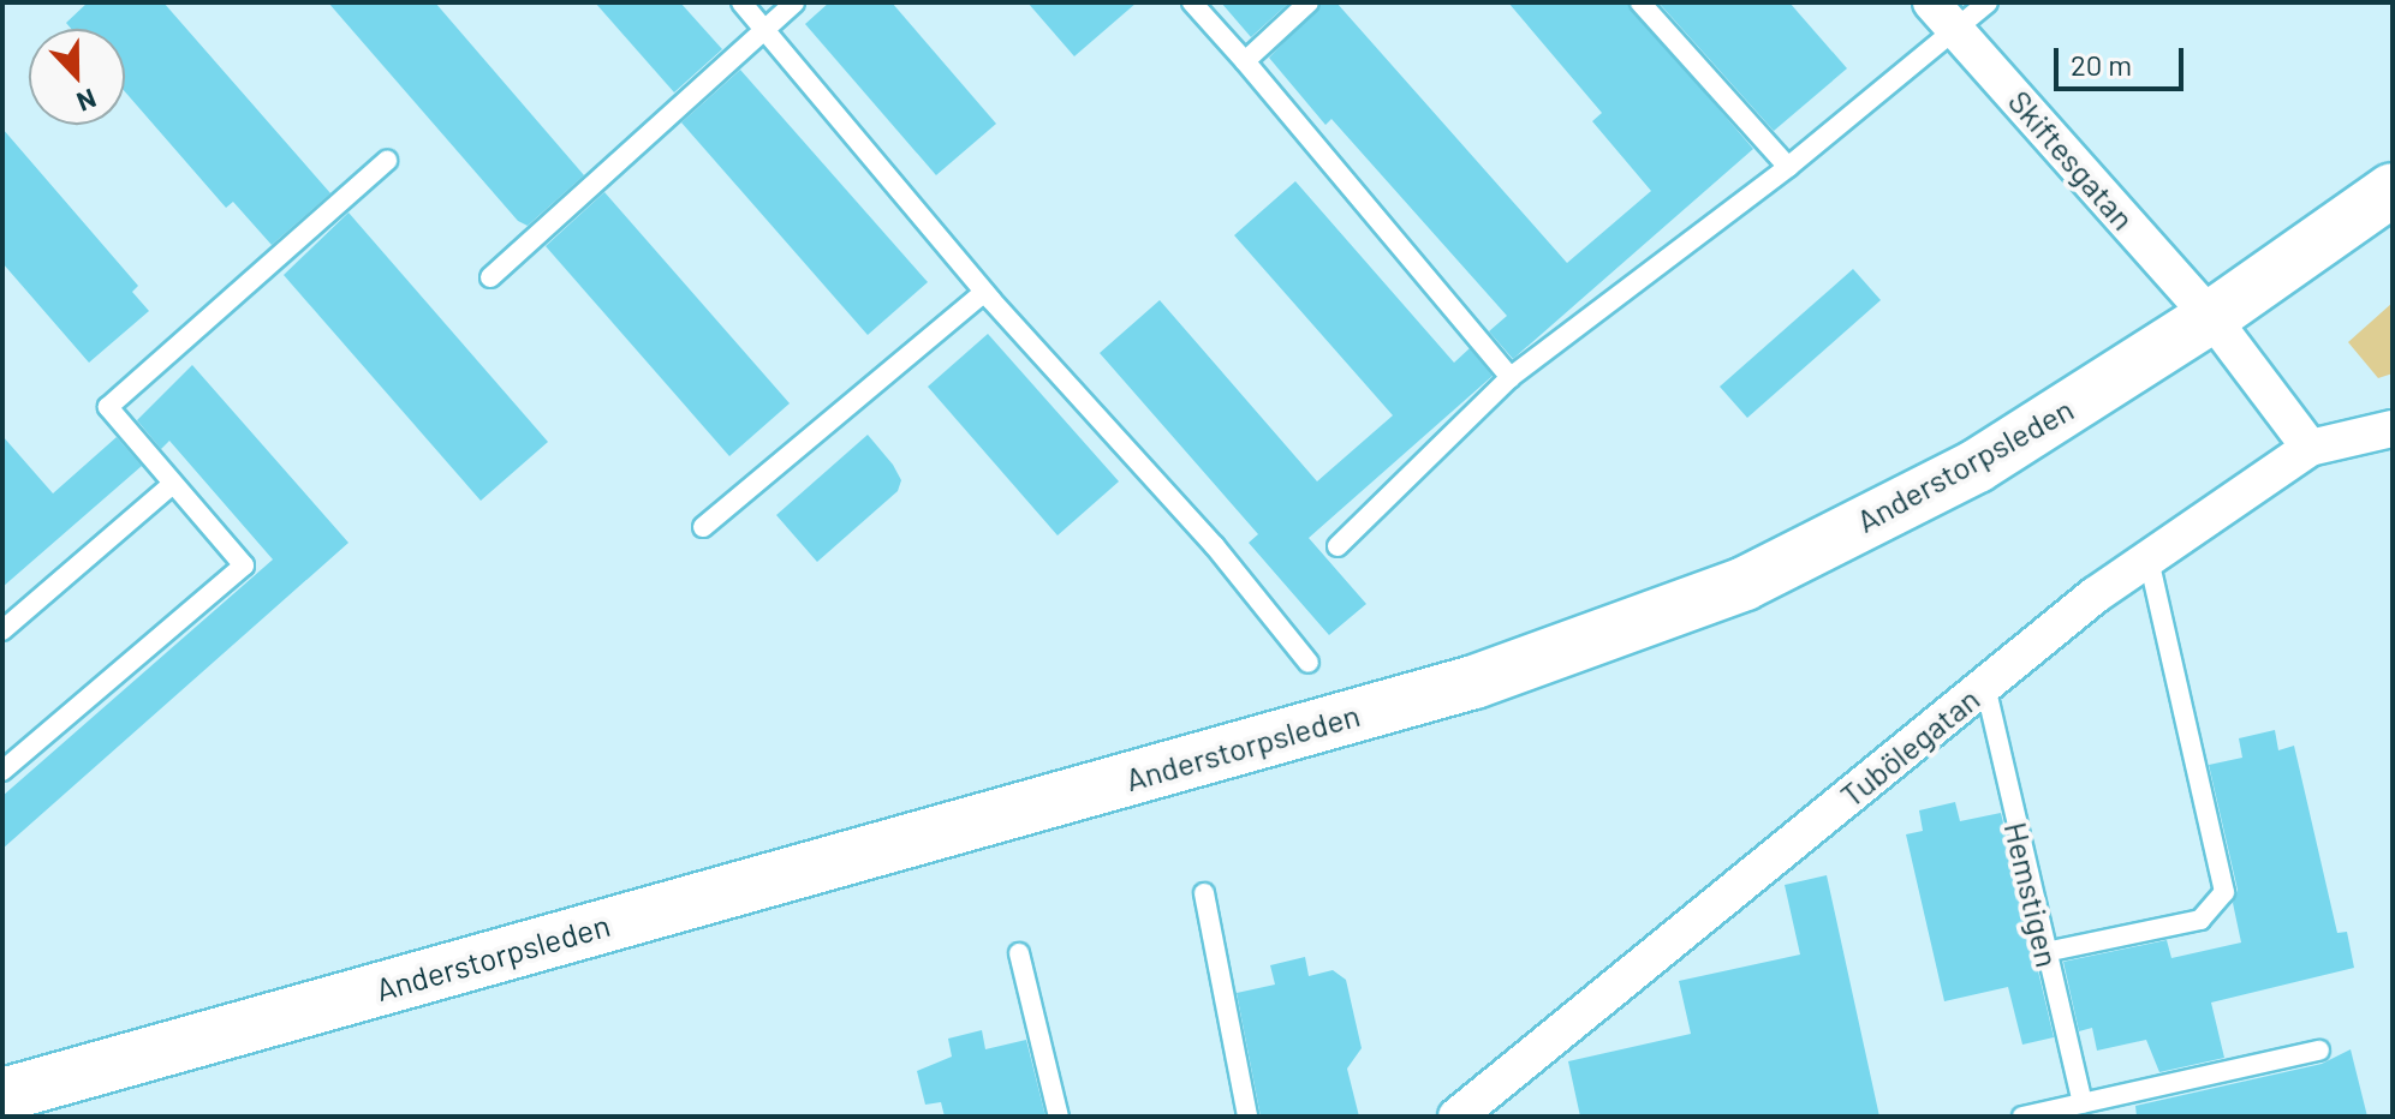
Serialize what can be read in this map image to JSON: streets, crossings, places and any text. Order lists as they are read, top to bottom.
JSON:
{
  "streets": {
    "main road": ["Anderstorpsleden"],
    "street": ["Skiftesgatan", "Tubölegatan"],
    "lane": ["Hemstigen"]
  },
  "crossings": [
    ["Skiftesgatan", "Anderstorpsleden"],
    ["Skiftesgatan", "Tubölegatan"],
    ["Tubölegatan", "Hemstigen"]
  ],
  "scale_bar": "20 m",
  "north": "bottom"
}
